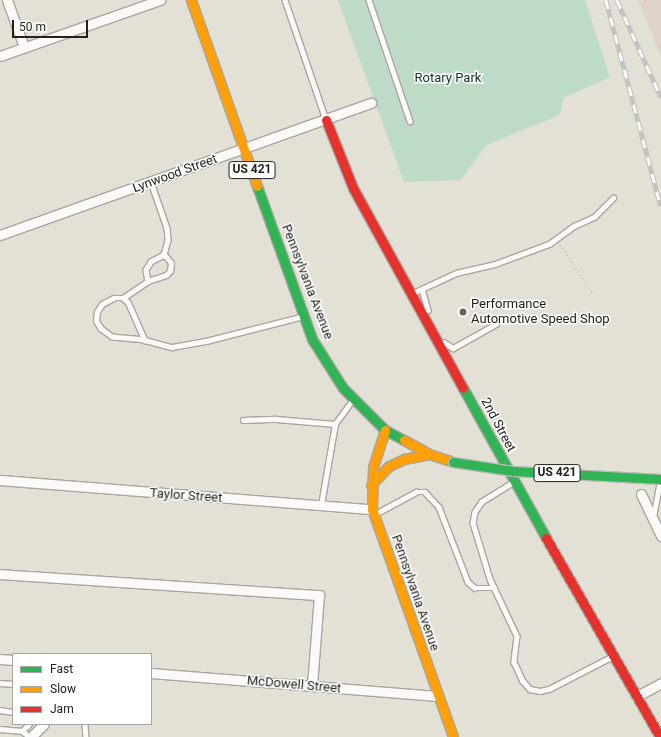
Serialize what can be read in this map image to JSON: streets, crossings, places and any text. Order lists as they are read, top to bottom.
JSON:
{
  "streets": {
    "main road": ["US 421", "Pennsylvania Avenue", "2nd Street"],
    "street": ["Lynwood Street", "Taylor Street", "McDowell Street"]
  },
  "crossings": [
    ["US 421", "Pennsylvania Avenue"],
    ["Lynwood Street", "Pennsylvania Avenue"],
    ["Lynwood Street", "2nd Street"],
    ["Pennsylvania Avenue", "Taylor Street"],
    ["Pennsylvania Avenue", "McDowell Street"]
  ],
  "parks": ["Rotary Park"],
  "places": ["Performance Automotive Speed Shop"],
  "legend": ["Fast", "Slow", "Jam"],
  "scale_bar": "50 m"
}
